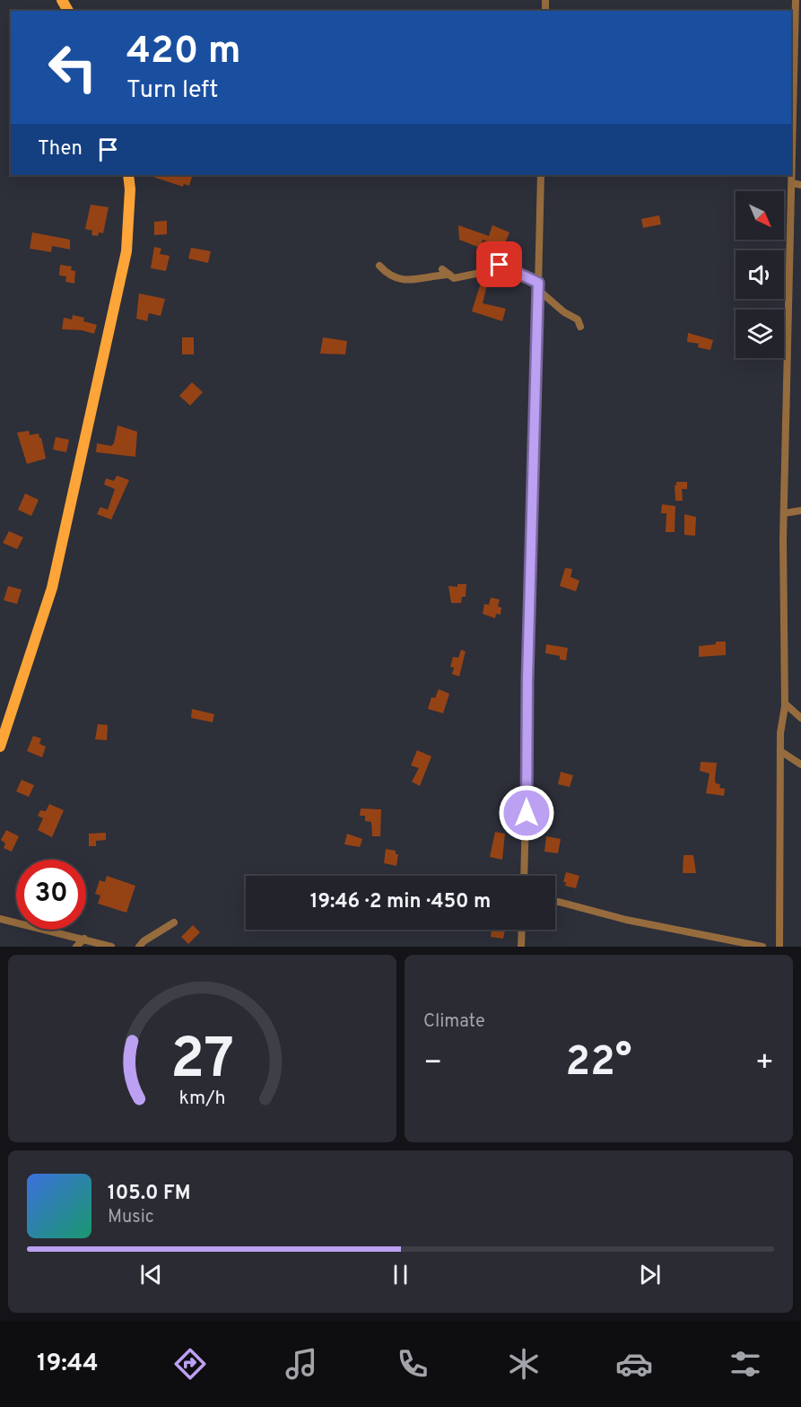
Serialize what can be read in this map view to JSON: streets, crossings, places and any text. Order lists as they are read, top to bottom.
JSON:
{
  "north": "bottom right",
  "page": {
    "turn": ["420 m", "Turn left"],
    "then": "Then",
    "limit": "30",
    "trip": "19:46 · 2 min · 450 m",
    "tile": "Climate",
    "heat": ["−", "22°", "+"],
    "song": ["105.0 FM", "Music"],
    "tabs": "19:44",
    "gauge": ["27", "km/h"]
  }
}
